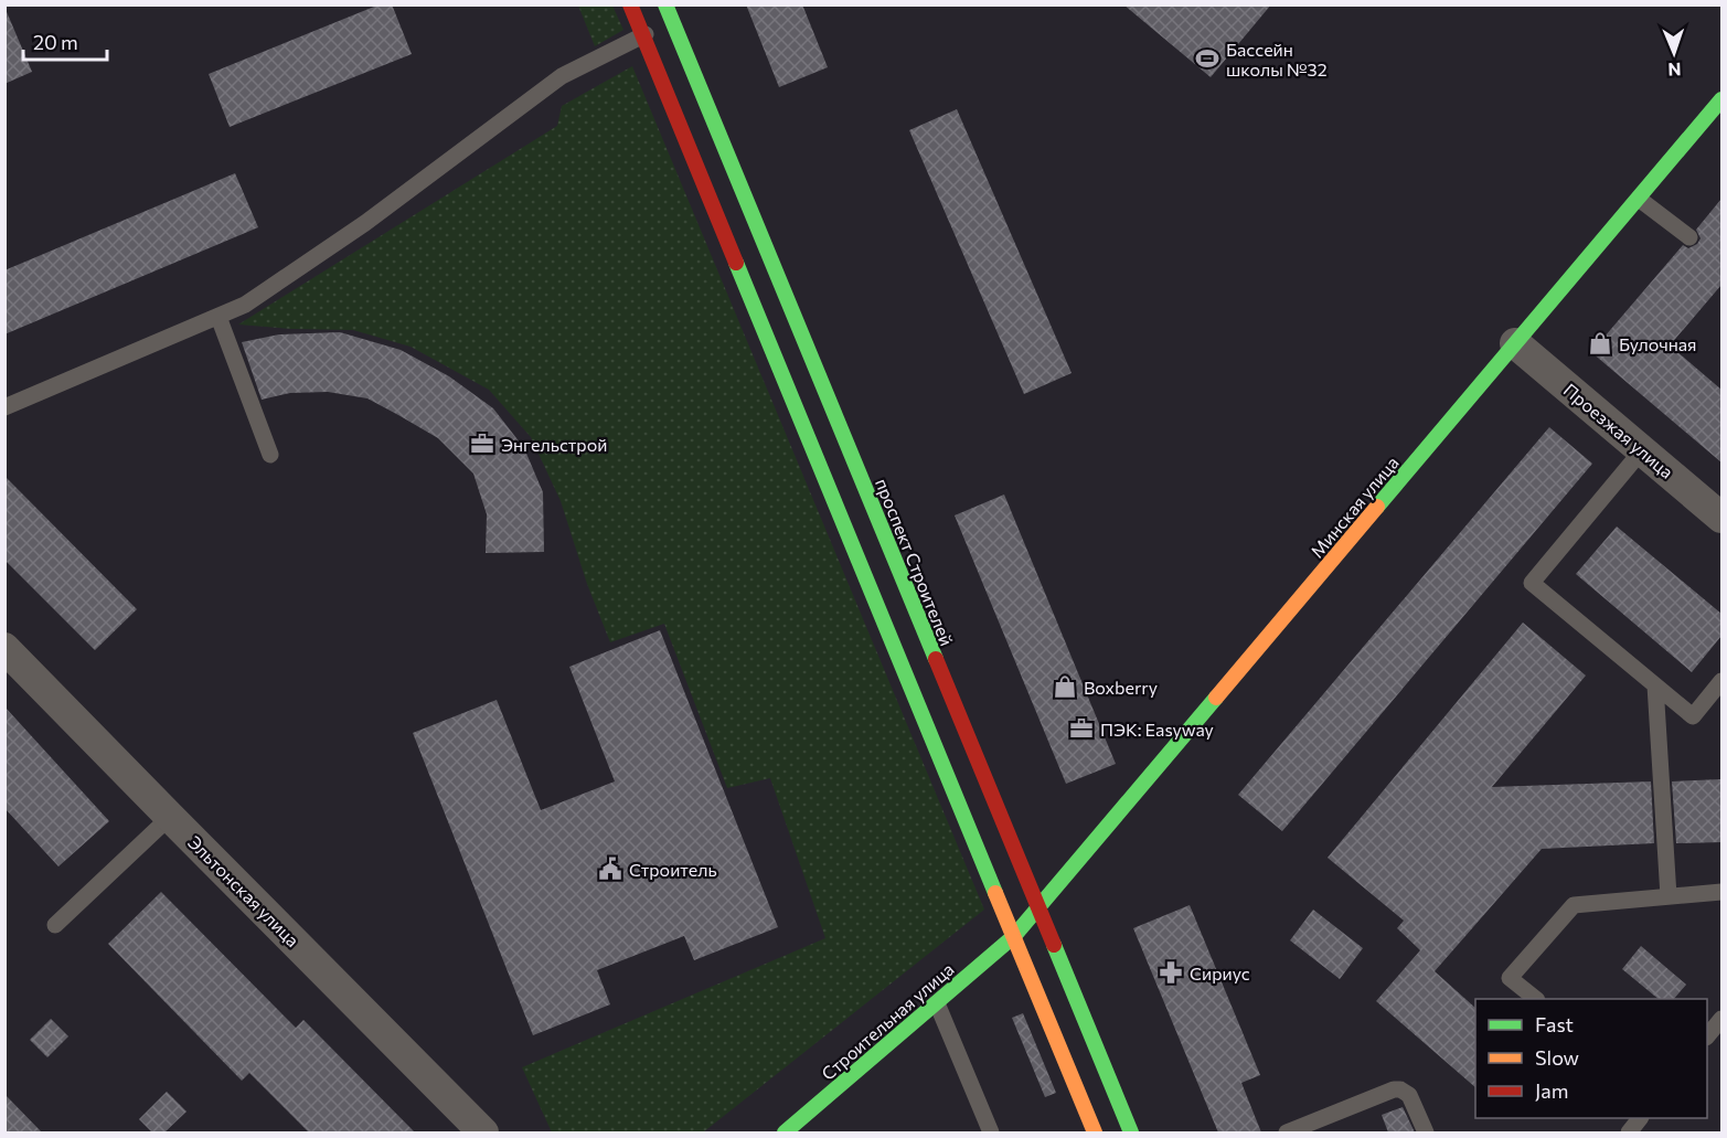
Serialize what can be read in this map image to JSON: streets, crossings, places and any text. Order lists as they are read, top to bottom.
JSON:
{
  "streets": {
    "main road": ["Минская улица", "проспект Строителей", "Строительная улица"],
    "street": ["Проезжая улица", "Эльтонская улица"]
  },
  "crossings": [
    ["Проезжая улица", "Минская улица"],
    ["Минская улица", "проспект Строителей"],
    ["Минская улица", "Строительная улица"]
  ],
  "places": {
    "sports": ["Бассейн школы №32"],
    "shop": ["Булочная", "Boxberry"],
    "office": ["Энгельстрой", "ПЭК: Easyway"],
    "public building": ["Строитель"],
    "pharmacy": ["Сириус"]
  },
  "legend": ["Fast", "Slow", "Jam"],
  "scale_bar": "20 m",
  "north": "bottom"
}
